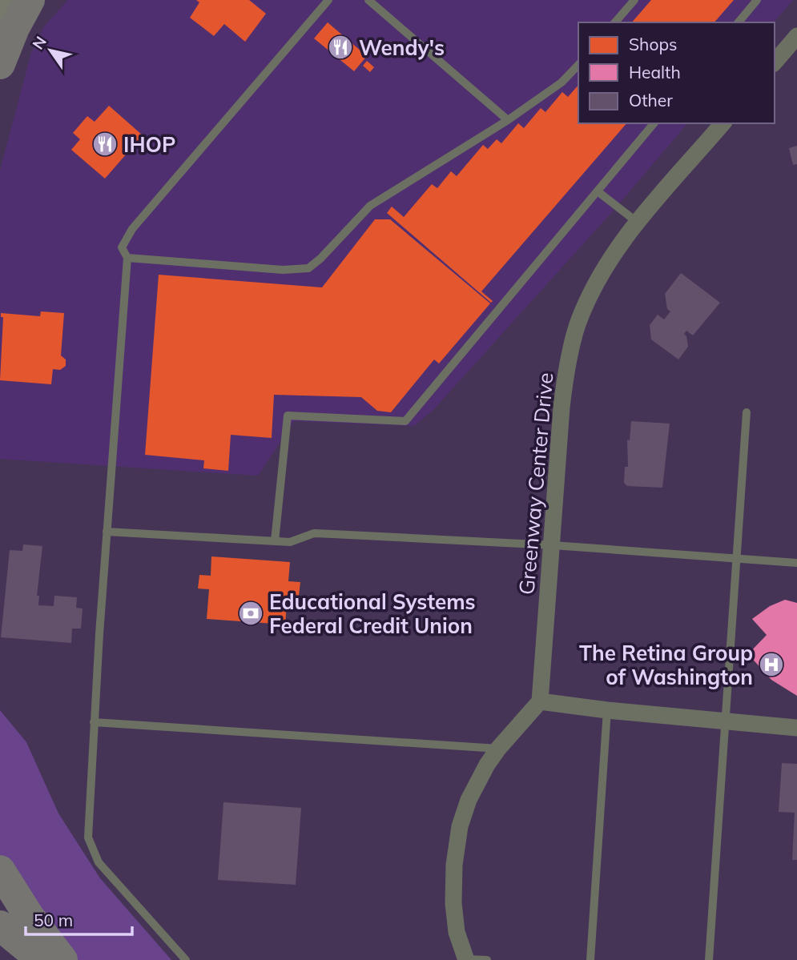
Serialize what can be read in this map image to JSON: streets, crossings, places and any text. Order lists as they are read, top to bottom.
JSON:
{
  "streets": {
    "street": ["Greenway Center Drive"]
  },
  "places": {
    "restaurant": ["Wendy's", "IHOP"],
    "bank": ["Educational Systems Federal Credit Union"],
    "hospital": ["The Retina Group of Washington"]
  },
  "legend": ["Shops", "Health", "Other"],
  "scale_bar": "50 m",
  "north": "top left"
}
